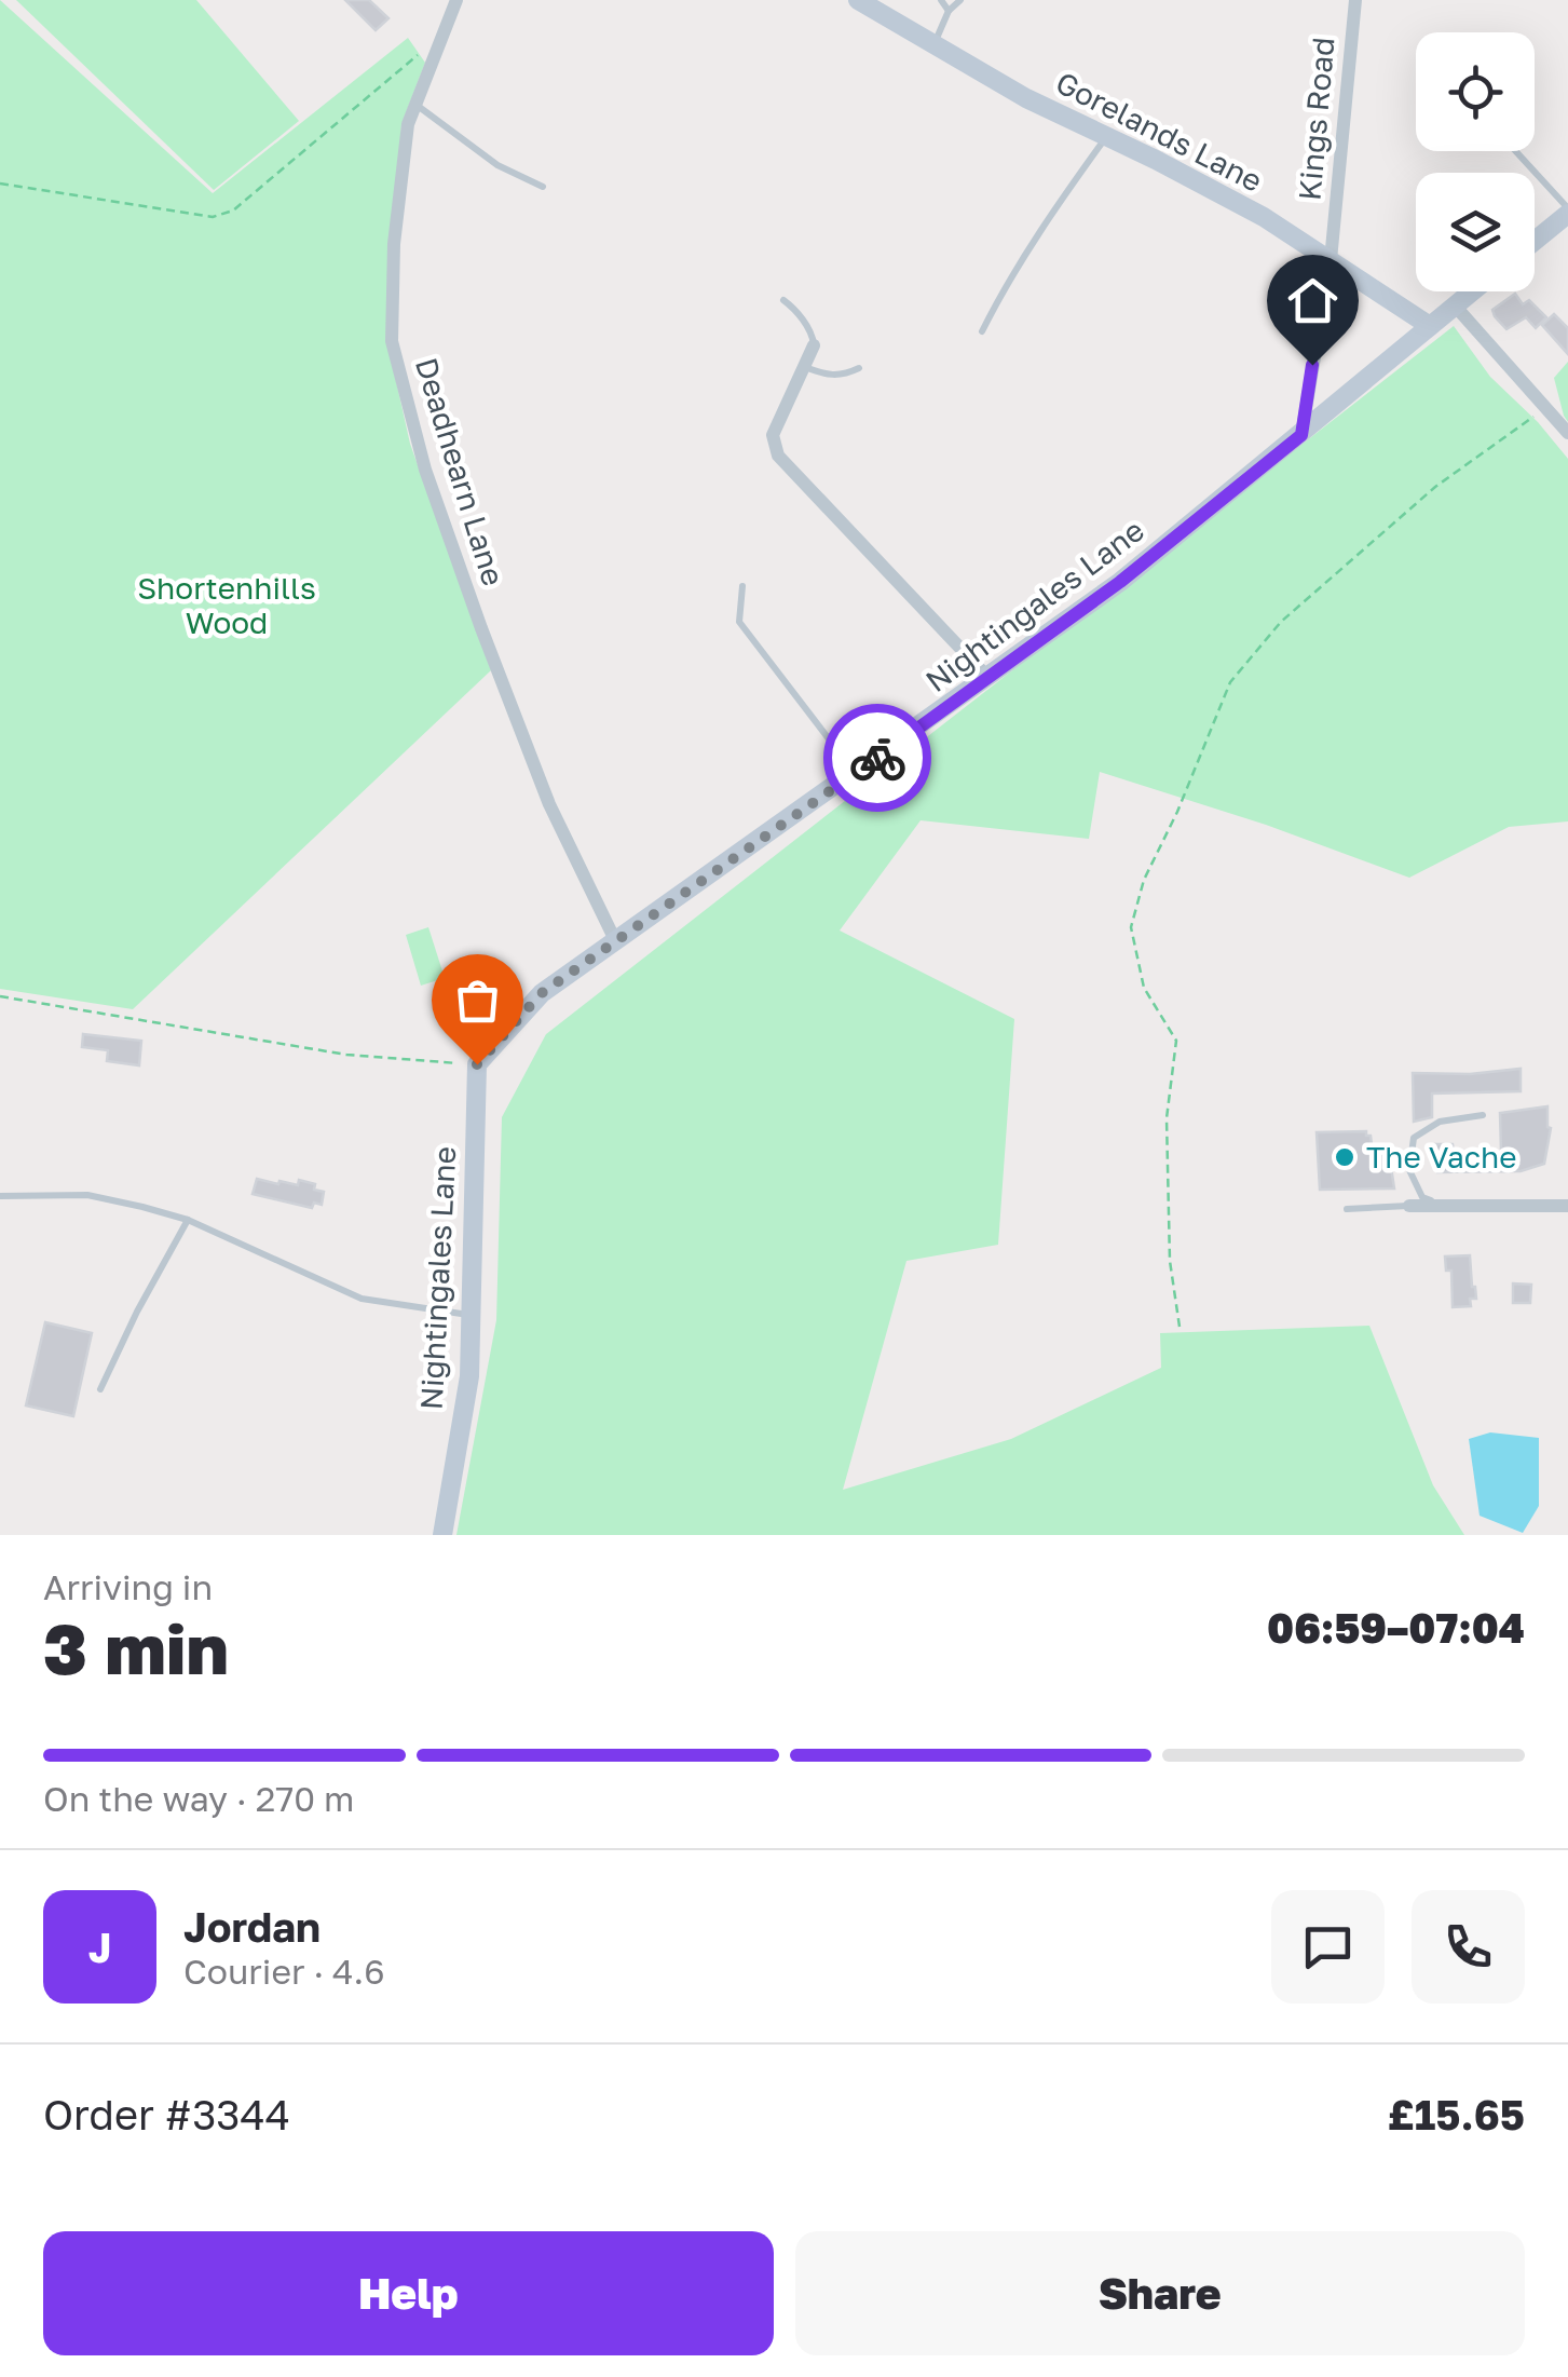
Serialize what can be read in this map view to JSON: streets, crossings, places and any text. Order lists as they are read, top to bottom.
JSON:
{
  "streets": {
    "main road": ["Gorelands Lane", "Nightingales Lane"],
    "street": ["Kings Road", "Deadhearn Lane"]
  },
  "crossings": [
    ["Kings Road", "Gorelands Lane"],
    ["Kings Road", "Nightingales Lane"],
    ["Gorelands Lane", "Nightingales Lane"],
    ["Deadhearn Lane", "Nightingales Lane"]
  ],
  "parks": ["Shortenhills Wood"],
  "places": ["The Vache"],
  "page": {
    "heading": ["3 min", "Arriving in", "06:59–07:04"],
    "panel": [
      "Jordan",
      "Courier · 4.6",
      "Order #3344",
      "£15.65"
    ],
    "bar": "On the way · 270 m",
    "round": "J",
    "buttons": ["Help", "Share"]
  }
}
